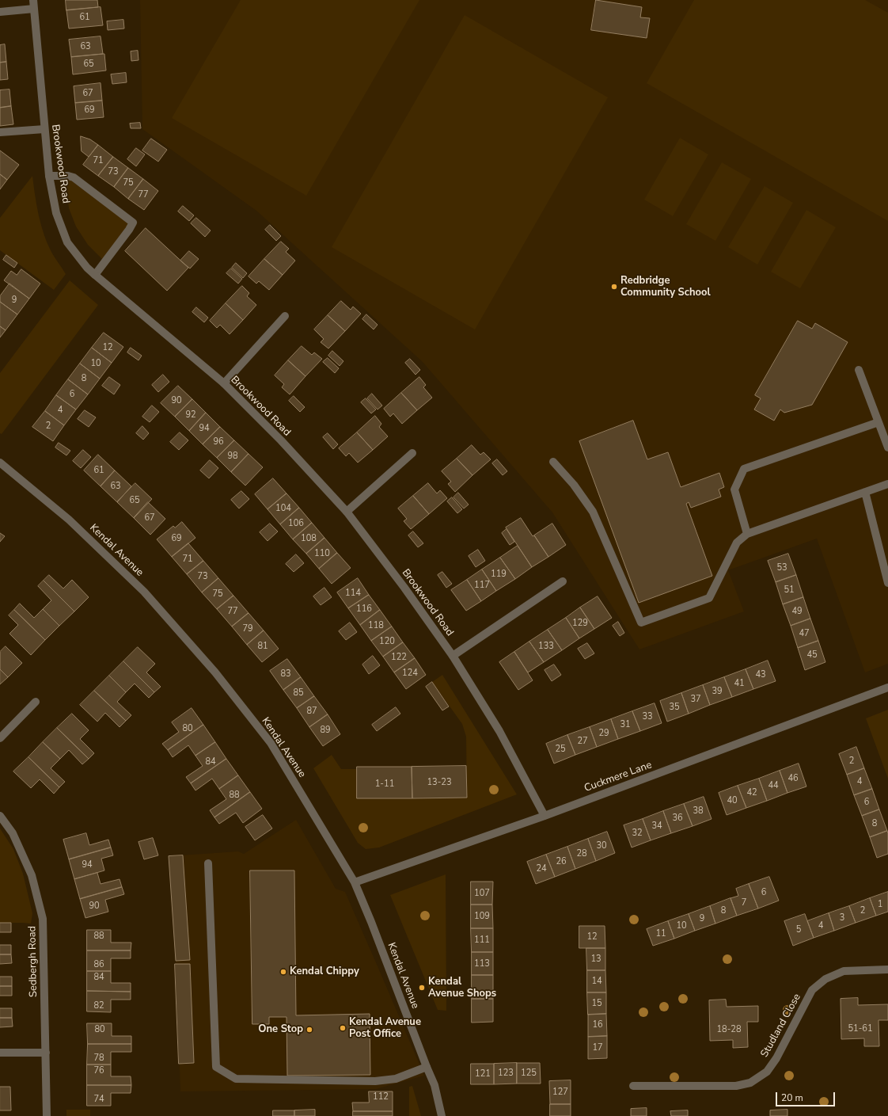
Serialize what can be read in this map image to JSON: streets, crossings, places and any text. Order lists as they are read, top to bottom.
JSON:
{
  "streets": {
    "street": [
      "Brookwood Road",
      "Kendal Avenue",
      "Cuckmere Lane",
      "Sedbergh Road",
      "Studland Close"
    ]
  },
  "crossings": [
    ["Brookwood Road", "Cuckmere Lane"],
    ["Kendal Avenue", "Cuckmere Lane"]
  ],
  "places": [
    "Redbridge Community School",
    "Kendal Chippy",
    "Kendal Avenue Shops",
    "Kendal Avenue Post Office",
    "One Stop"
  ],
  "house_numbers": [
    "61",
    "63",
    "65",
    "67",
    "69",
    "71",
    "73",
    "75",
    "77",
    "9",
    "12",
    "10",
    "8",
    "6",
    "90",
    "4",
    "92",
    "2",
    "94",
    "96",
    "98",
    "61",
    "63",
    "65",
    "104",
    "67",
    "106",
    "69",
    "108",
    "110",
    "71",
    "53",
    "119",
    "73",
    "117",
    "51",
    "114",
    "75",
    "116",
    "77",
    "49",
    "129",
    "118",
    "79",
    "47",
    "120",
    "81",
    "133",
    "45",
    "122",
    "124",
    "83",
    "43",
    "41",
    "39",
    "85",
    "37",
    "35",
    "87",
    "33",
    "31",
    "80",
    "89",
    "29",
    "27",
    "25",
    "2",
    "84",
    "46",
    "4",
    "13-23",
    "1-11",
    "44",
    "42",
    "88",
    "40",
    "6",
    "38",
    "36",
    "8",
    "34",
    "32",
    "30",
    "28",
    "26",
    "94",
    "24",
    "6",
    "107",
    "7",
    "1",
    "90",
    "8",
    "2",
    "109",
    "3",
    "9",
    "10",
    "4",
    "5",
    "11",
    "88",
    "12",
    "111",
    "13",
    "113",
    "86",
    "84",
    "14",
    "15",
    "82",
    "16",
    "51-61",
    "80",
    "18-28",
    "17",
    "78",
    "76",
    "123",
    "125",
    "121",
    "127",
    "112",
    "74"
  ],
  "scale_bar": "20 m"
}
